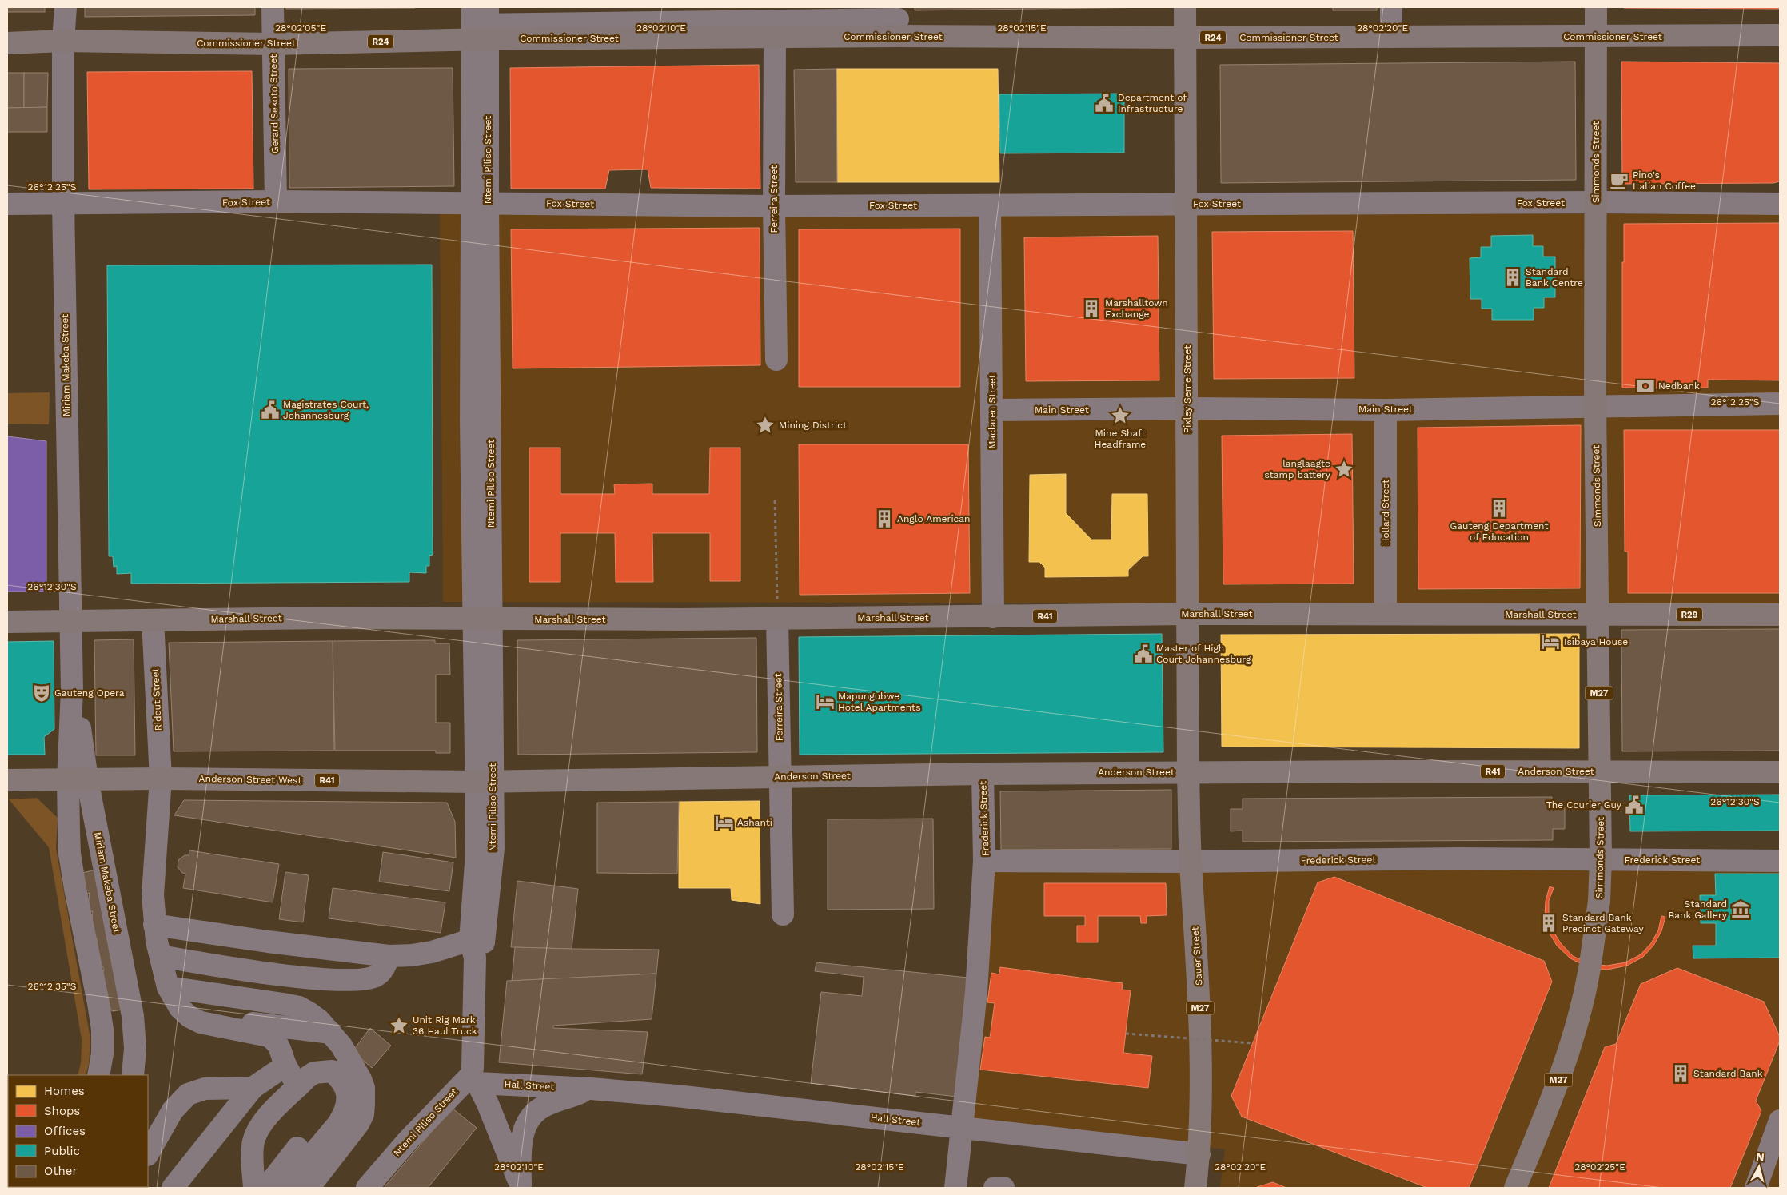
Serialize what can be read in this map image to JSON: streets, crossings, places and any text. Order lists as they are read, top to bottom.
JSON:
{
  "streets": {
    "main road": [
      "Commissioner Street",
      "R24",
      "Simmonds Street",
      "Pixley Seme Street",
      "Marshall Street",
      "R29",
      "R41",
      "M27",
      "Anderson Street",
      "Anderson Street West",
      "Sauer Street"
    ],
    "street": [
      "Gerard Sekoto Street",
      "Ntemi Piliso Street",
      "Ferreira Street",
      "Fox Street",
      "Miriam Makeba Street",
      "Main Street",
      "Maclaren Street",
      "Hollard Street",
      "Ridout Street",
      "Frederick Street",
      "Hall Street"
    ]
  },
  "crossings": [
    ["Commissioner Street", "Gerard Sekoto Street"],
    ["Commissioner Street", "Ntemi Piliso Street"],
    ["Commissioner Street", "Simmonds Street"],
    ["Commissioner Street", "Ferreira Street"],
    ["Commissioner Street", "Miriam Makeba Street"],
    ["Commissioner Street", "Pixley Seme Street"],
    ["Gerard Sekoto Street", "Fox Street"],
    ["Ntemi Piliso Street", "Fox Street"],
    ["Ntemi Piliso Street", "Marshall Street"],
    ["Ntemi Piliso Street", "Anderson Street"],
    ["Ntemi Piliso Street", "Anderson Street West"],
    ["Ntemi Piliso Street", "Hall Street"],
    ["Simmonds Street", "Fox Street"],
    ["Simmonds Street", "Main Street"],
    ["Simmonds Street", "Marshall Street"],
    ["Simmonds Street", "Anderson Street"],
    ["Simmonds Street", "Frederick Street"],
    ["Ferreira Street", "Fox Street"],
    ["Ferreira Street", "Marshall Street"],
    ["Ferreira Street", "Anderson Street"],
    ["Fox Street", "Miriam Makeba Street"],
    ["Fox Street", "Pixley Seme Street"],
    ["Fox Street", "Maclaren Street"],
    ["Miriam Makeba Street", "Marshall Street"],
    ["Miriam Makeba Street", "Anderson Street West"],
    ["Pixley Seme Street", "Main Street"],
    ["Pixley Seme Street", "Marshall Street"],
    ["Pixley Seme Street", "Anderson Street"],
    ["Pixley Seme Street", "Sauer Street"],
    ["Main Street", "Maclaren Street"],
    ["Main Street", "Hollard Street"],
    ["Maclaren Street", "Marshall Street"],
    ["Hollard Street", "Marshall Street"],
    ["Marshall Street", "Ridout Street"],
    ["Ridout Street", "Anderson Street West"],
    ["Anderson Street", "Anderson Street West"],
    ["Anderson Street", "Frederick Street"],
    ["Anderson Street", "Sauer Street"],
    ["Frederick Street", "Sauer Street"],
    ["Sauer Street", "Hall Street"]
  ],
  "places": {
    "public building": [
      "Department of Infrastructure",
      "Magistrates Court, Johannesburg",
      "Master of High Court Johannesburg",
      "The Courier Guy"
    ],
    "cafe": ["Pino's Italian Coffee"],
    "building": [
      "Standard Bank Centre",
      "Marshalltown Exchange",
      "Gauteng Department of Education",
      "Anglo American",
      "Standard Bank Precinct Gateway",
      "Standard Bank"
    ],
    "bank": ["Nedbank"],
    "place": [
      "Mine Shaft Headframe",
      "Mining District",
      "langlaagte stamp battery",
      "Unit Rig Mark 36 Haul Truck"
    ],
    "hotel": ["Isibaya House", "Mapungubwe Hotel Apartments", "Ashanti"],
    "theatre": ["Gauteng Opera"],
    "museum": ["Standard Bank Gallery"]
  },
  "legend": [
    "Homes",
    "Shops",
    "Offices",
    "Public",
    "Other"
  ],
  "north": "top",
  "coordinates": [
    "28°02'05\"E",
    "28°02'10\"E",
    "28°02'15\"E",
    "28°02'20\"E",
    "26°12'25\"S",
    "26°12'30\"S",
    "26°12'35\"S",
    "28°02'25\"E"
  ]
}
